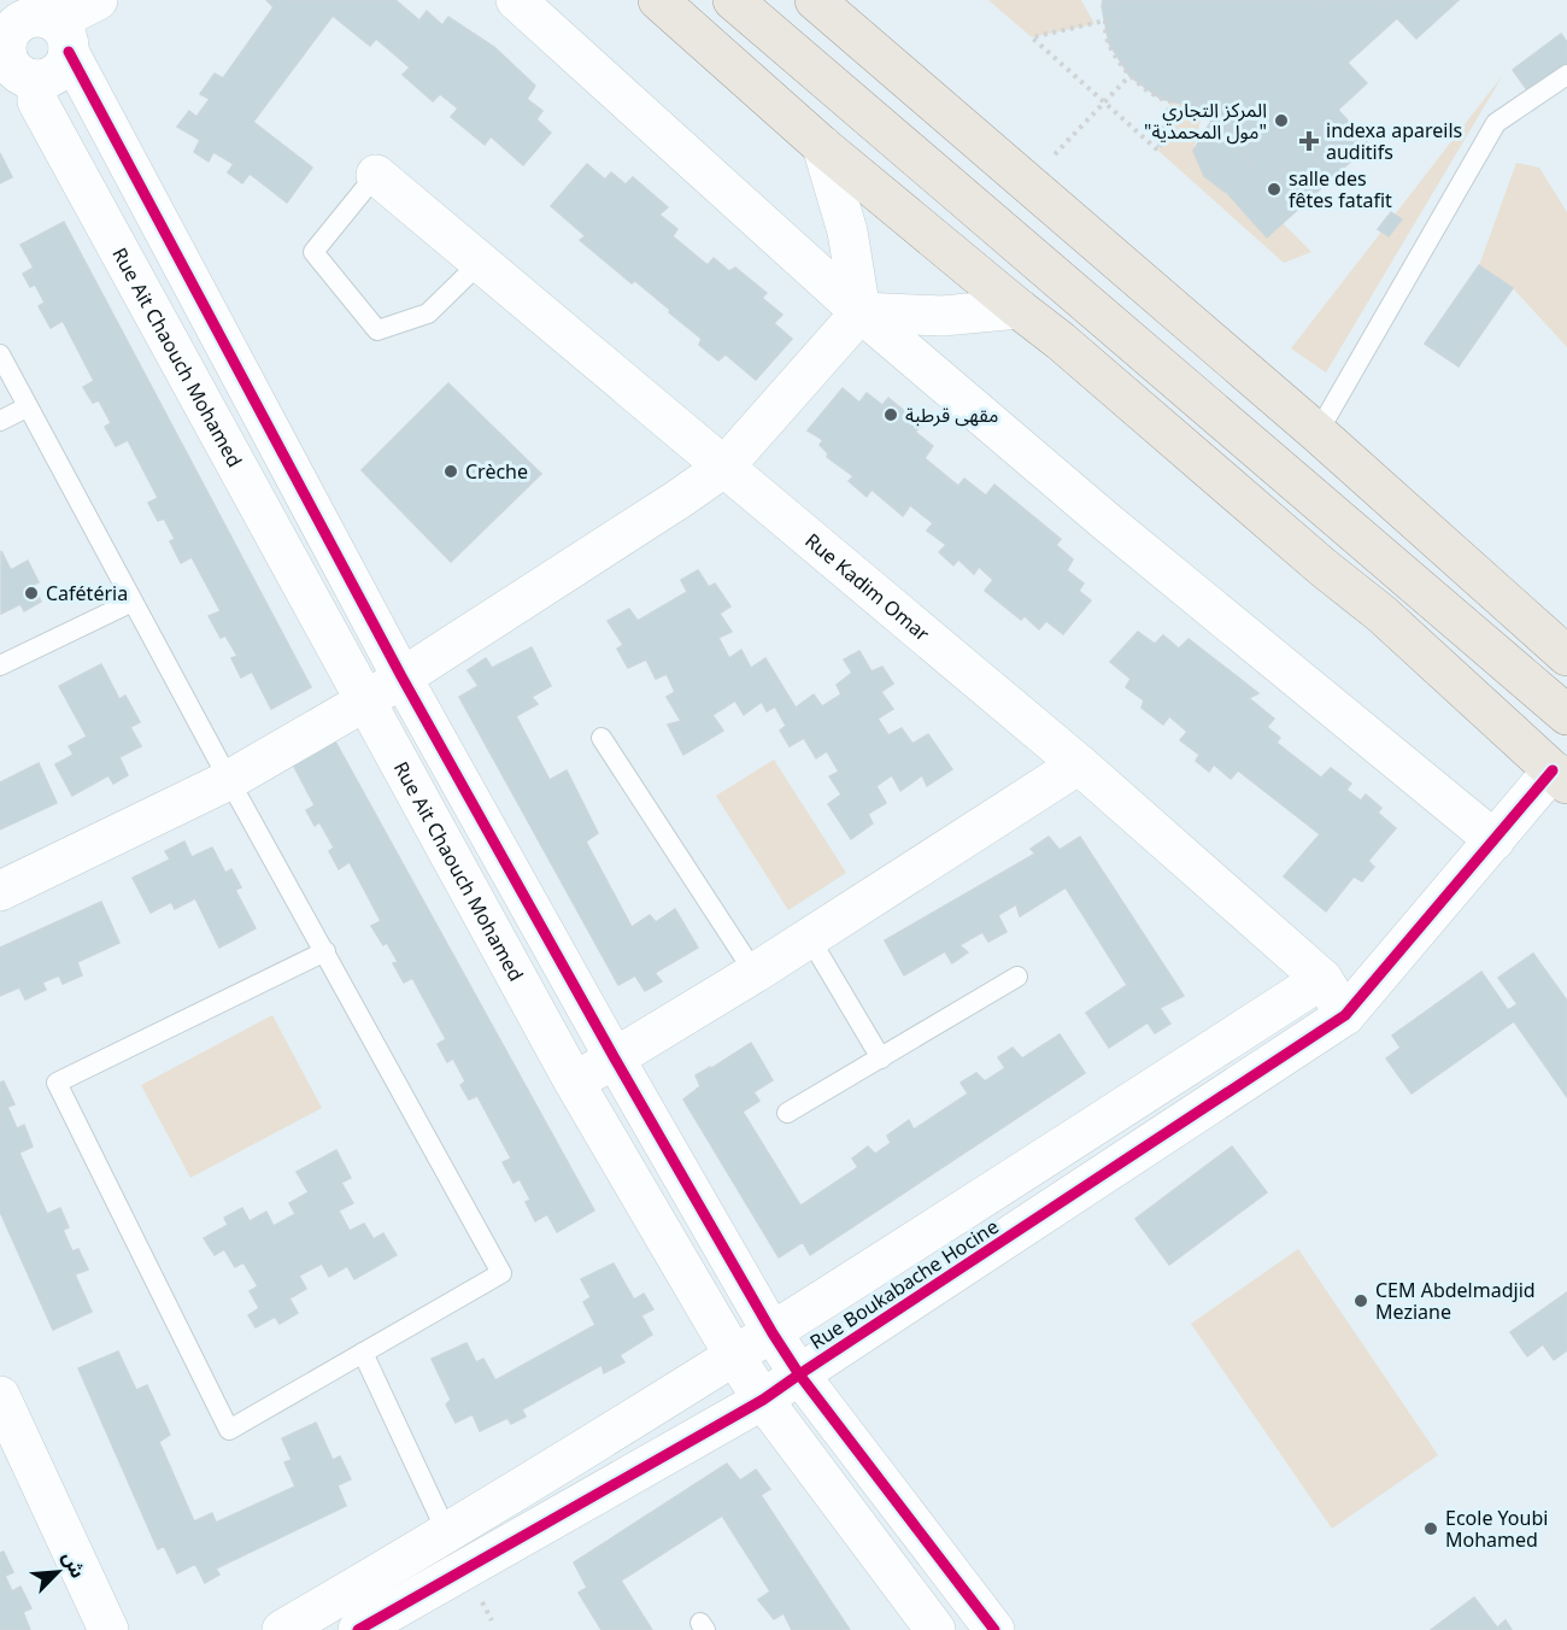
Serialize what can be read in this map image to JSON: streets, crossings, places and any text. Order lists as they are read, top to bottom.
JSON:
{
  "streets": {
    "street": ["Rue Ait Chaouch Mohamed", "Rue Kadim Omar", "Rue Boukabache Hocine"]
  },
  "crossings": [
    ["Rue Ait Chaouch Mohamed", "Rue Boukabache Hocine"],
    ["Rue Kadim Omar", "Rue Boukabache Hocine"]
  ],
  "places": {
    "other": [
      "المركز التجاري \"مول المحمدية\"",
      "salle des fêtes fatafit",
      "مقهى قرطبة",
      "Crèche",
      "Cafétéria",
      "CEM Abdelmadjid Meziane",
      "Ecole Youbi Mohamed"
    ],
    "health": ["indexa apareils auditifs"]
  },
  "north": "top right"
}
